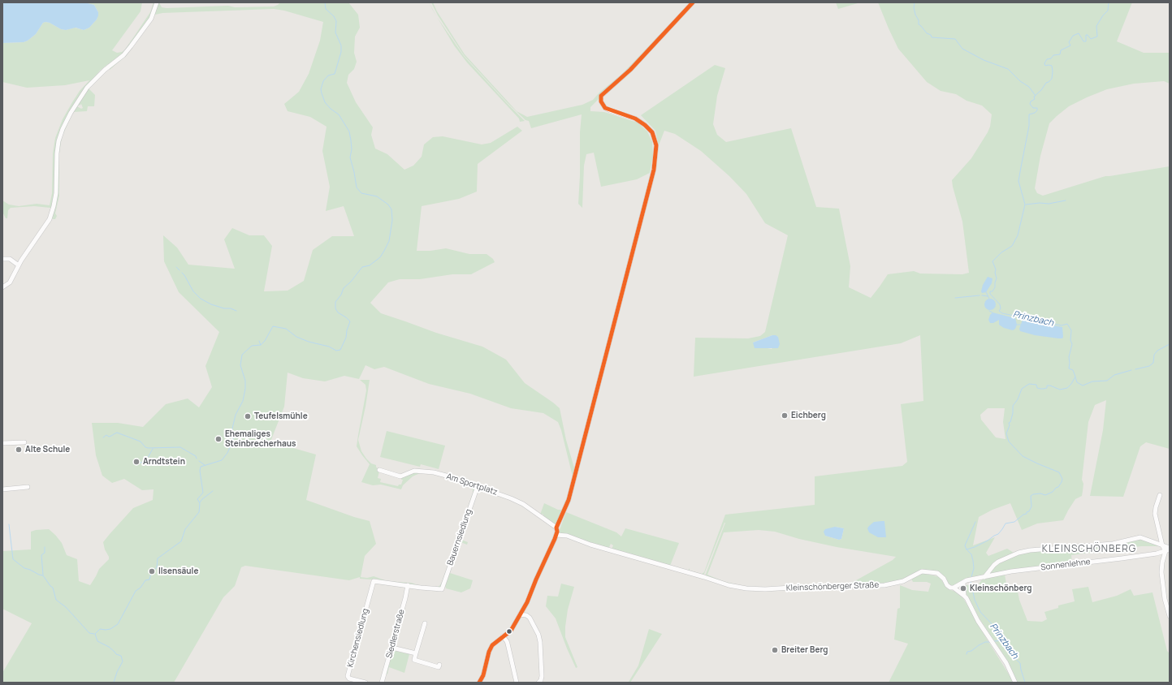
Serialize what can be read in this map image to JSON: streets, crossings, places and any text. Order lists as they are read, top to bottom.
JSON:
{
  "streets": {
    "street": [
      "Am Sportplatz",
      "Bauernsiedlung",
      "Sonnenlehne",
      "Kleinschönberger Straße",
      "Siedlerstraße",
      "Kirchensiedlung"
    ]
  },
  "crossings": [
    ["Am Sportplatz", "Bauernsiedlung"],
    ["Bauernsiedlung", "Siedlerstraße"],
    ["Bauernsiedlung", "Kirchensiedlung"],
    ["Siedlerstraße", "Kirchensiedlung"]
  ],
  "districts": ["KLEINSCHÖNBERG"],
  "water": ["Prinzbach"],
  "places": [
    "Eichberg",
    "Teufelsmühle",
    "Ehemaliges Steinbrecherhaus",
    "Alte Schule",
    "Arndtstein",
    "Ilsensäule",
    "Kleinschönberg",
    "Breiter Berg"
  ]
}
